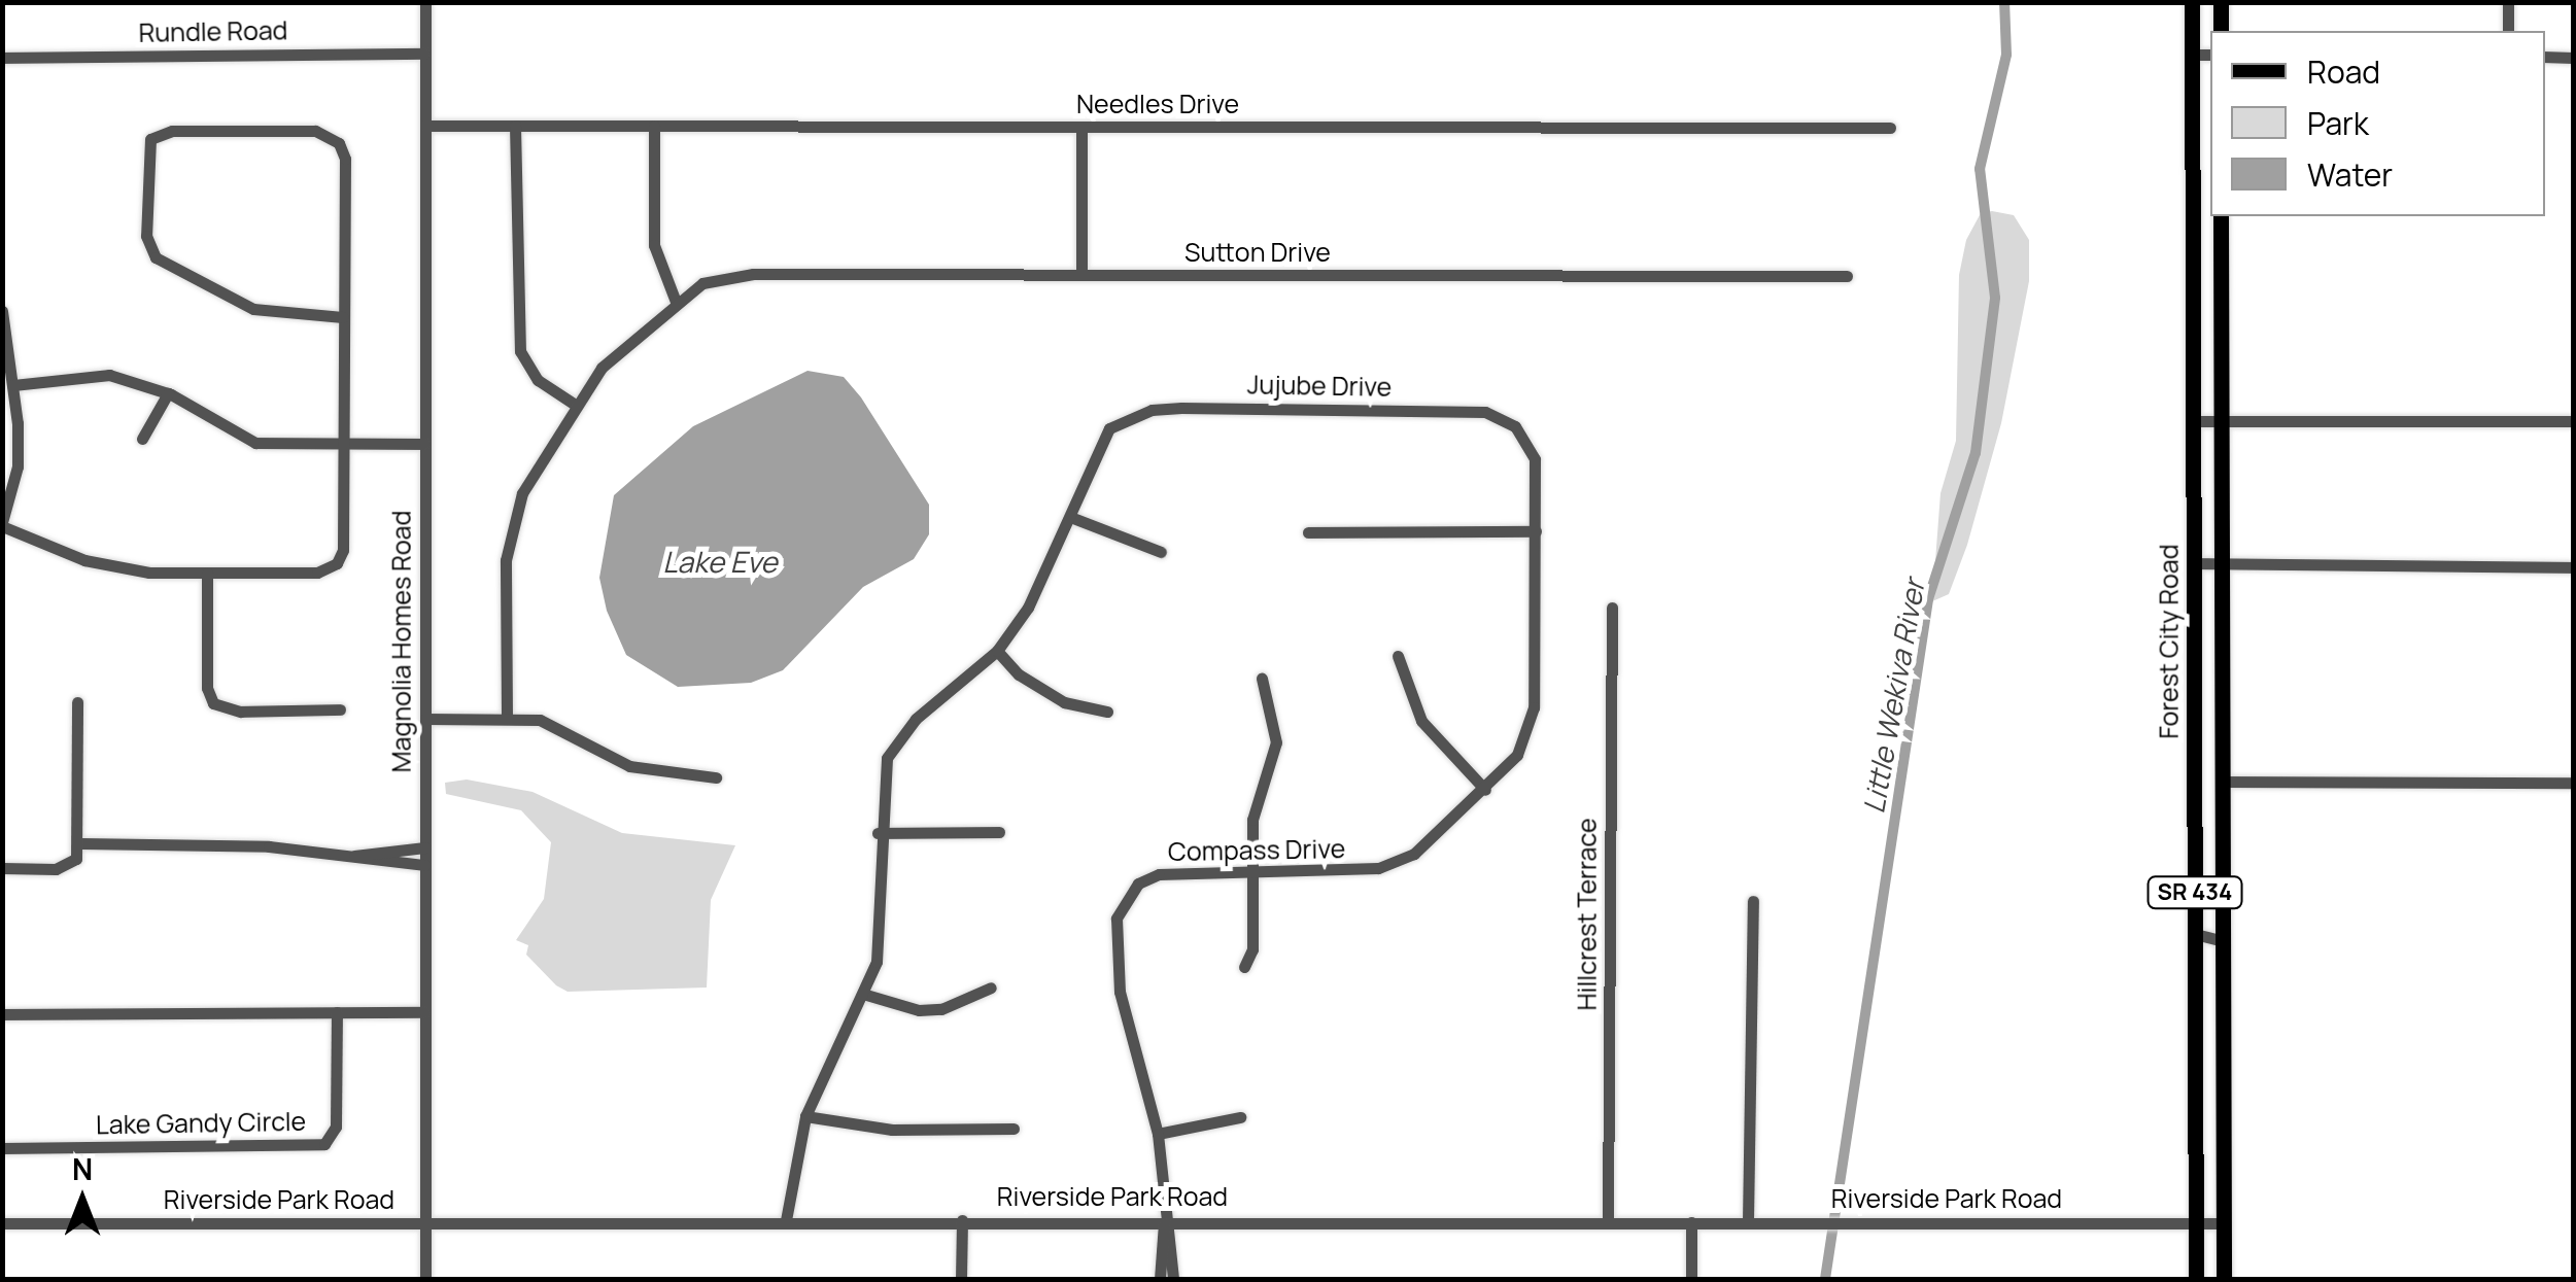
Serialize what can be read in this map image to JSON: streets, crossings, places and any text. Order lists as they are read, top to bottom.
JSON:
{
  "streets": {
    "main road": ["Forest City Road", "SR 434"],
    "street": [
      "Rundle Road",
      "Needles Drive",
      "Sutton Drive",
      "Jujube Drive",
      "Magnolia Homes Road",
      "Compass Drive",
      "Hillcrest Terrace",
      "Lake Gandy Circle",
      "Riverside Park Road"
    ]
  },
  "crossings": [
    ["Rundle Road", "Magnolia Homes Road"],
    ["Needles Drive", "Magnolia Homes Road"],
    ["Jujube Drive", "Compass Drive"],
    ["Magnolia Homes Road", "Riverside Park Road"],
    ["Forest City Road", "Riverside Park Road"],
    ["Compass Drive", "Riverside Park Road"],
    ["Hillcrest Terrace", "Riverside Park Road"]
  ],
  "water": ["Lake Eve", "Little Wekiva River"],
  "legend": ["Road", "Park", "Water"],
  "north": "top"
}
